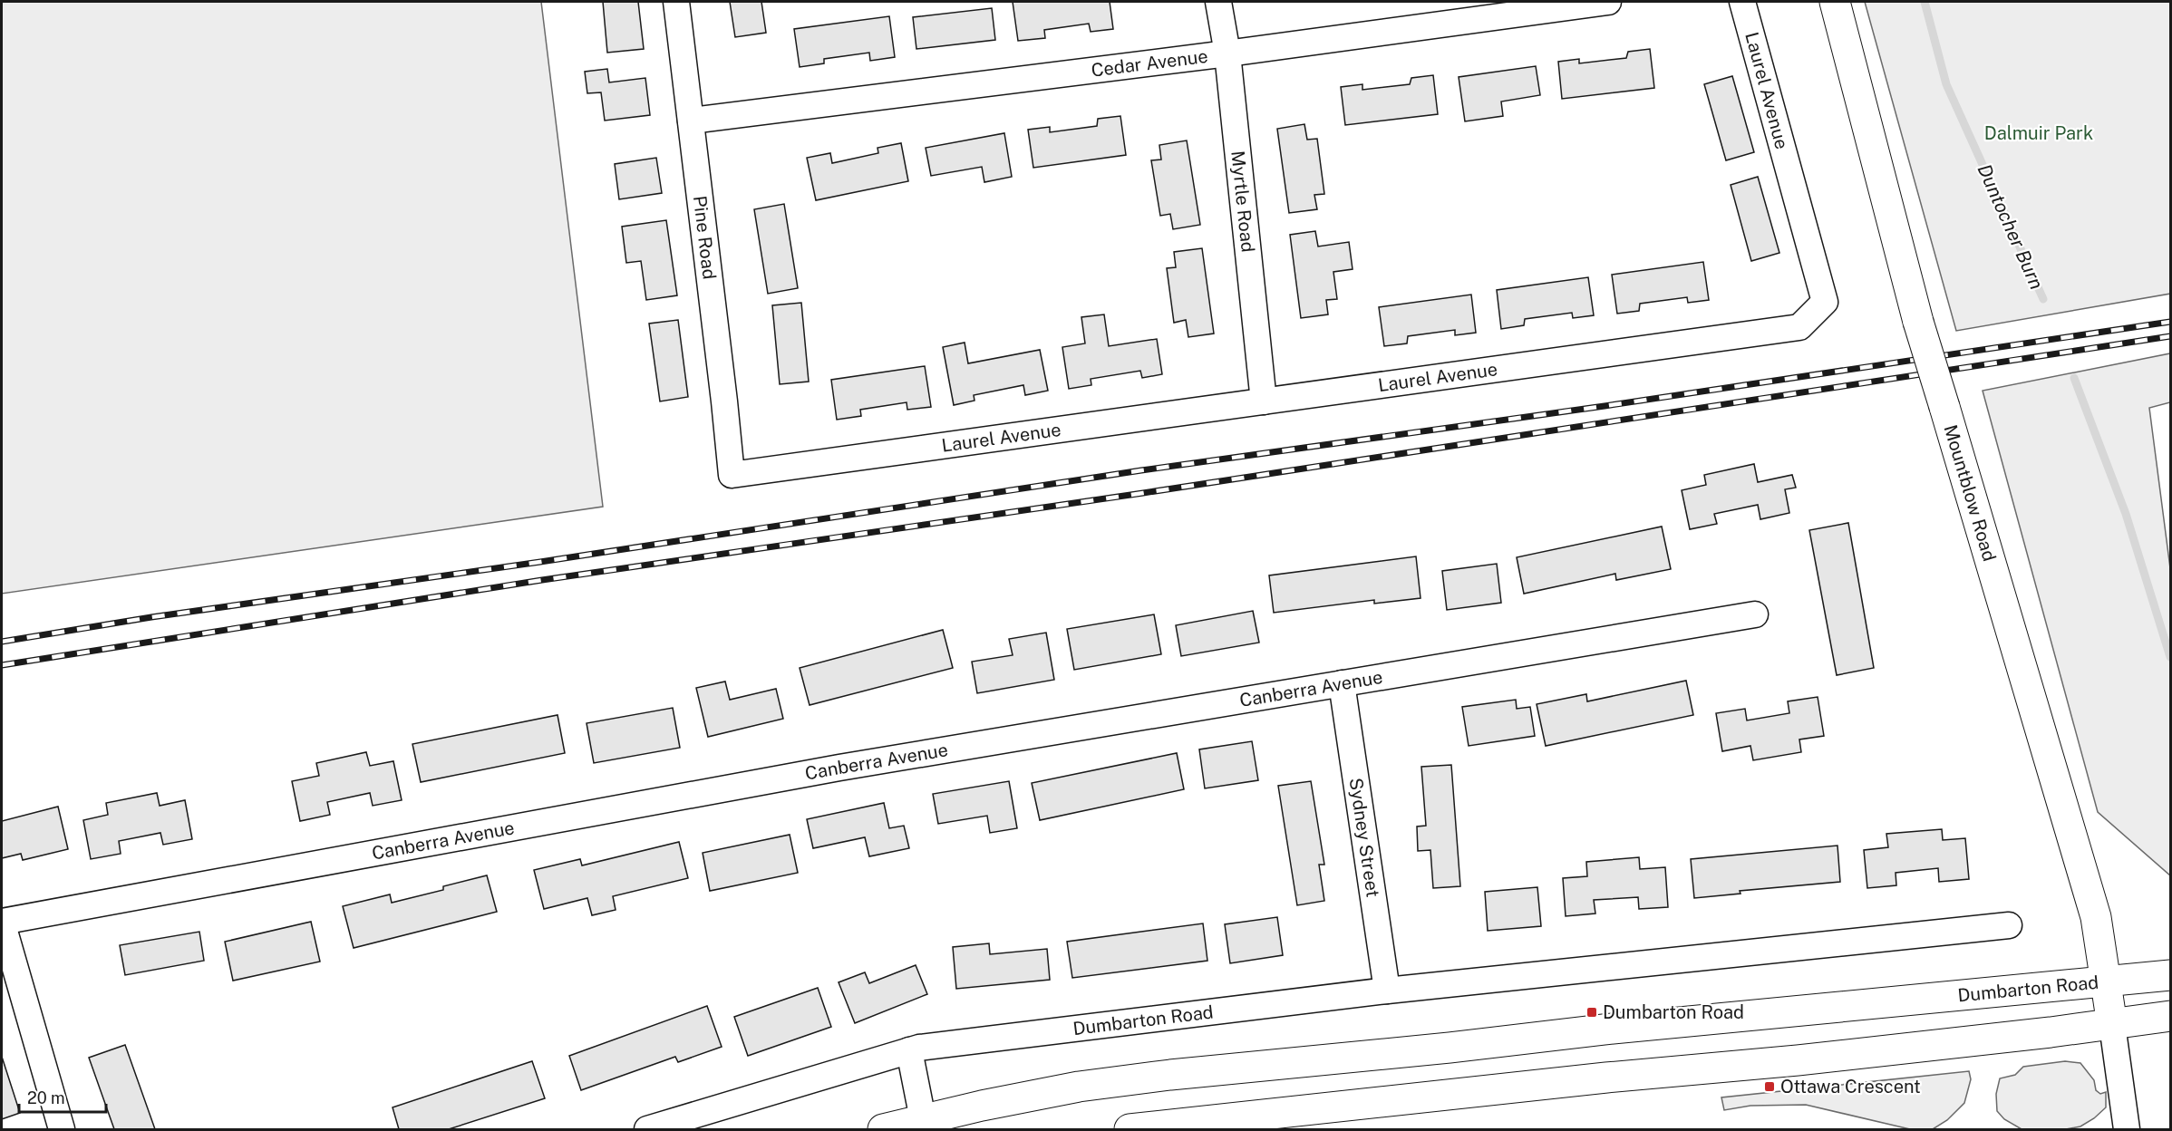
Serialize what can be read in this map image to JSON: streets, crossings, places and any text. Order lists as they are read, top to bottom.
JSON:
{
  "streets": {
    "main road": ["Mountblow Road", "Dumbarton Road"],
    "street": [
      "Cedar Avenue",
      "Laurel Avenue",
      "Myrtle Road",
      "Pine Road",
      "Canberra Avenue",
      "Sydney Street"
    ]
  },
  "crossings": [
    ["Cedar Avenue", "Myrtle Road"],
    ["Cedar Avenue", "Pine Road"],
    ["Laurel Avenue", "Myrtle Road"],
    ["Laurel Avenue", "Pine Road"],
    ["Mountblow Road", "Dumbarton Road"],
    ["Canberra Avenue", "Sydney Street"],
    ["Sydney Street", "Dumbarton Road"]
  ],
  "water": ["Duntocher Burn"],
  "parks": ["Dalmuir Park"],
  "places": {
    "transit": ["Dumbarton Road", "Ottawa Crescent"]
  },
  "scale_bar": "20 m"
}
